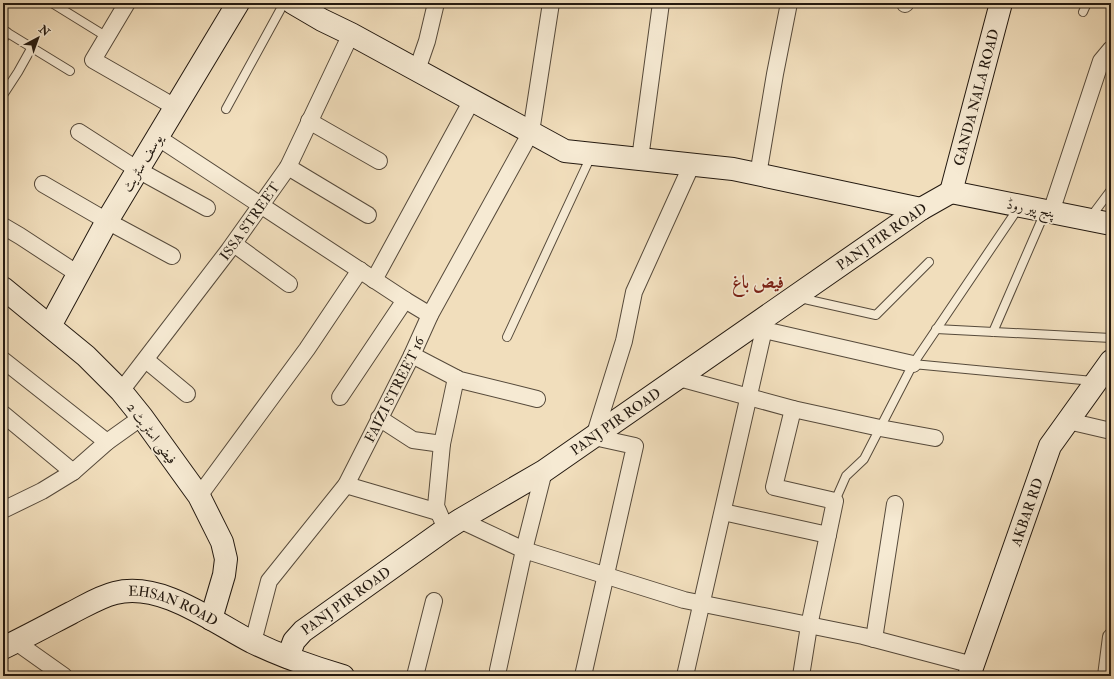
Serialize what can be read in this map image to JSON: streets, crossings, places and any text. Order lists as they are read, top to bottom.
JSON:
{
  "streets": {
    "street": [
      "GANDA NALA ROAD",
      "یوسف سٹریٹ",
      "پنج پیر روڈ",
      "ISSA STREET",
      "PANJ PIR ROAD",
      "FAIZI STREET 16",
      "فیضی اسٹریٹ 2",
      "AKBAR RD",
      "EHSAN ROAD"
    ]
  },
  "crossings": [
    ["GANDA NALA ROAD", "پنج پیر روڈ"],
    ["GANDA NALA ROAD", "PANJ PIR ROAD"],
    ["یوسف سٹریٹ", "فیضی اسٹریٹ 2"],
    ["پنج پیر روڈ", "PANJ PIR ROAD"],
    ["ISSA STREET", "فیضی اسٹریٹ 2"],
    ["PANJ PIR ROAD", "EHSAN ROAD"],
    ["FAIZI STREET 16", "EHSAN ROAD"],
    ["فیضی اسٹریٹ 2", "EHSAN ROAD"]
  ],
  "districts": ["فیض باغ"],
  "north": "top right"
}
